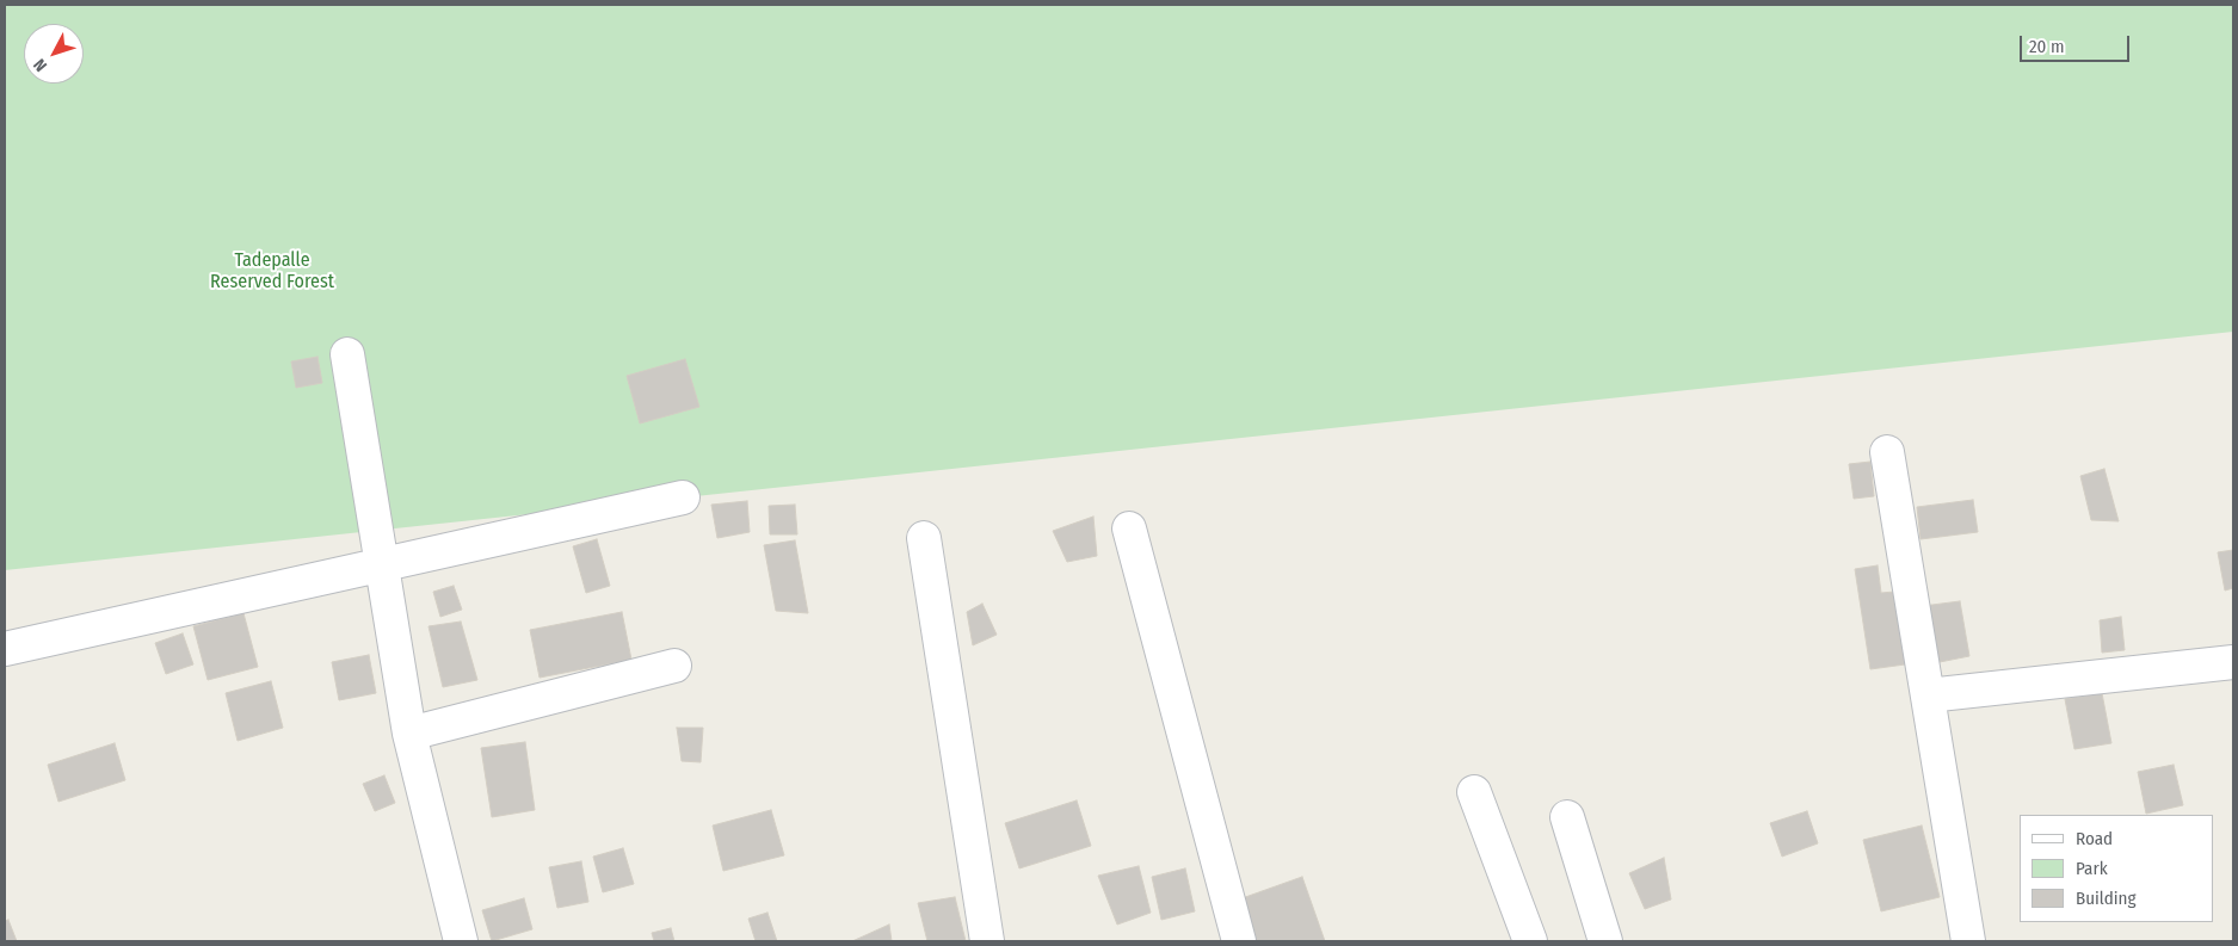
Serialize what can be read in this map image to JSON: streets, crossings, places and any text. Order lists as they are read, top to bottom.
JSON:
{
  "parks": ["Tadepalle Reserved Forest"],
  "legend": ["Road", "Park", "Building"],
  "scale_bar": "20 m",
  "north": "bottom left"
}
